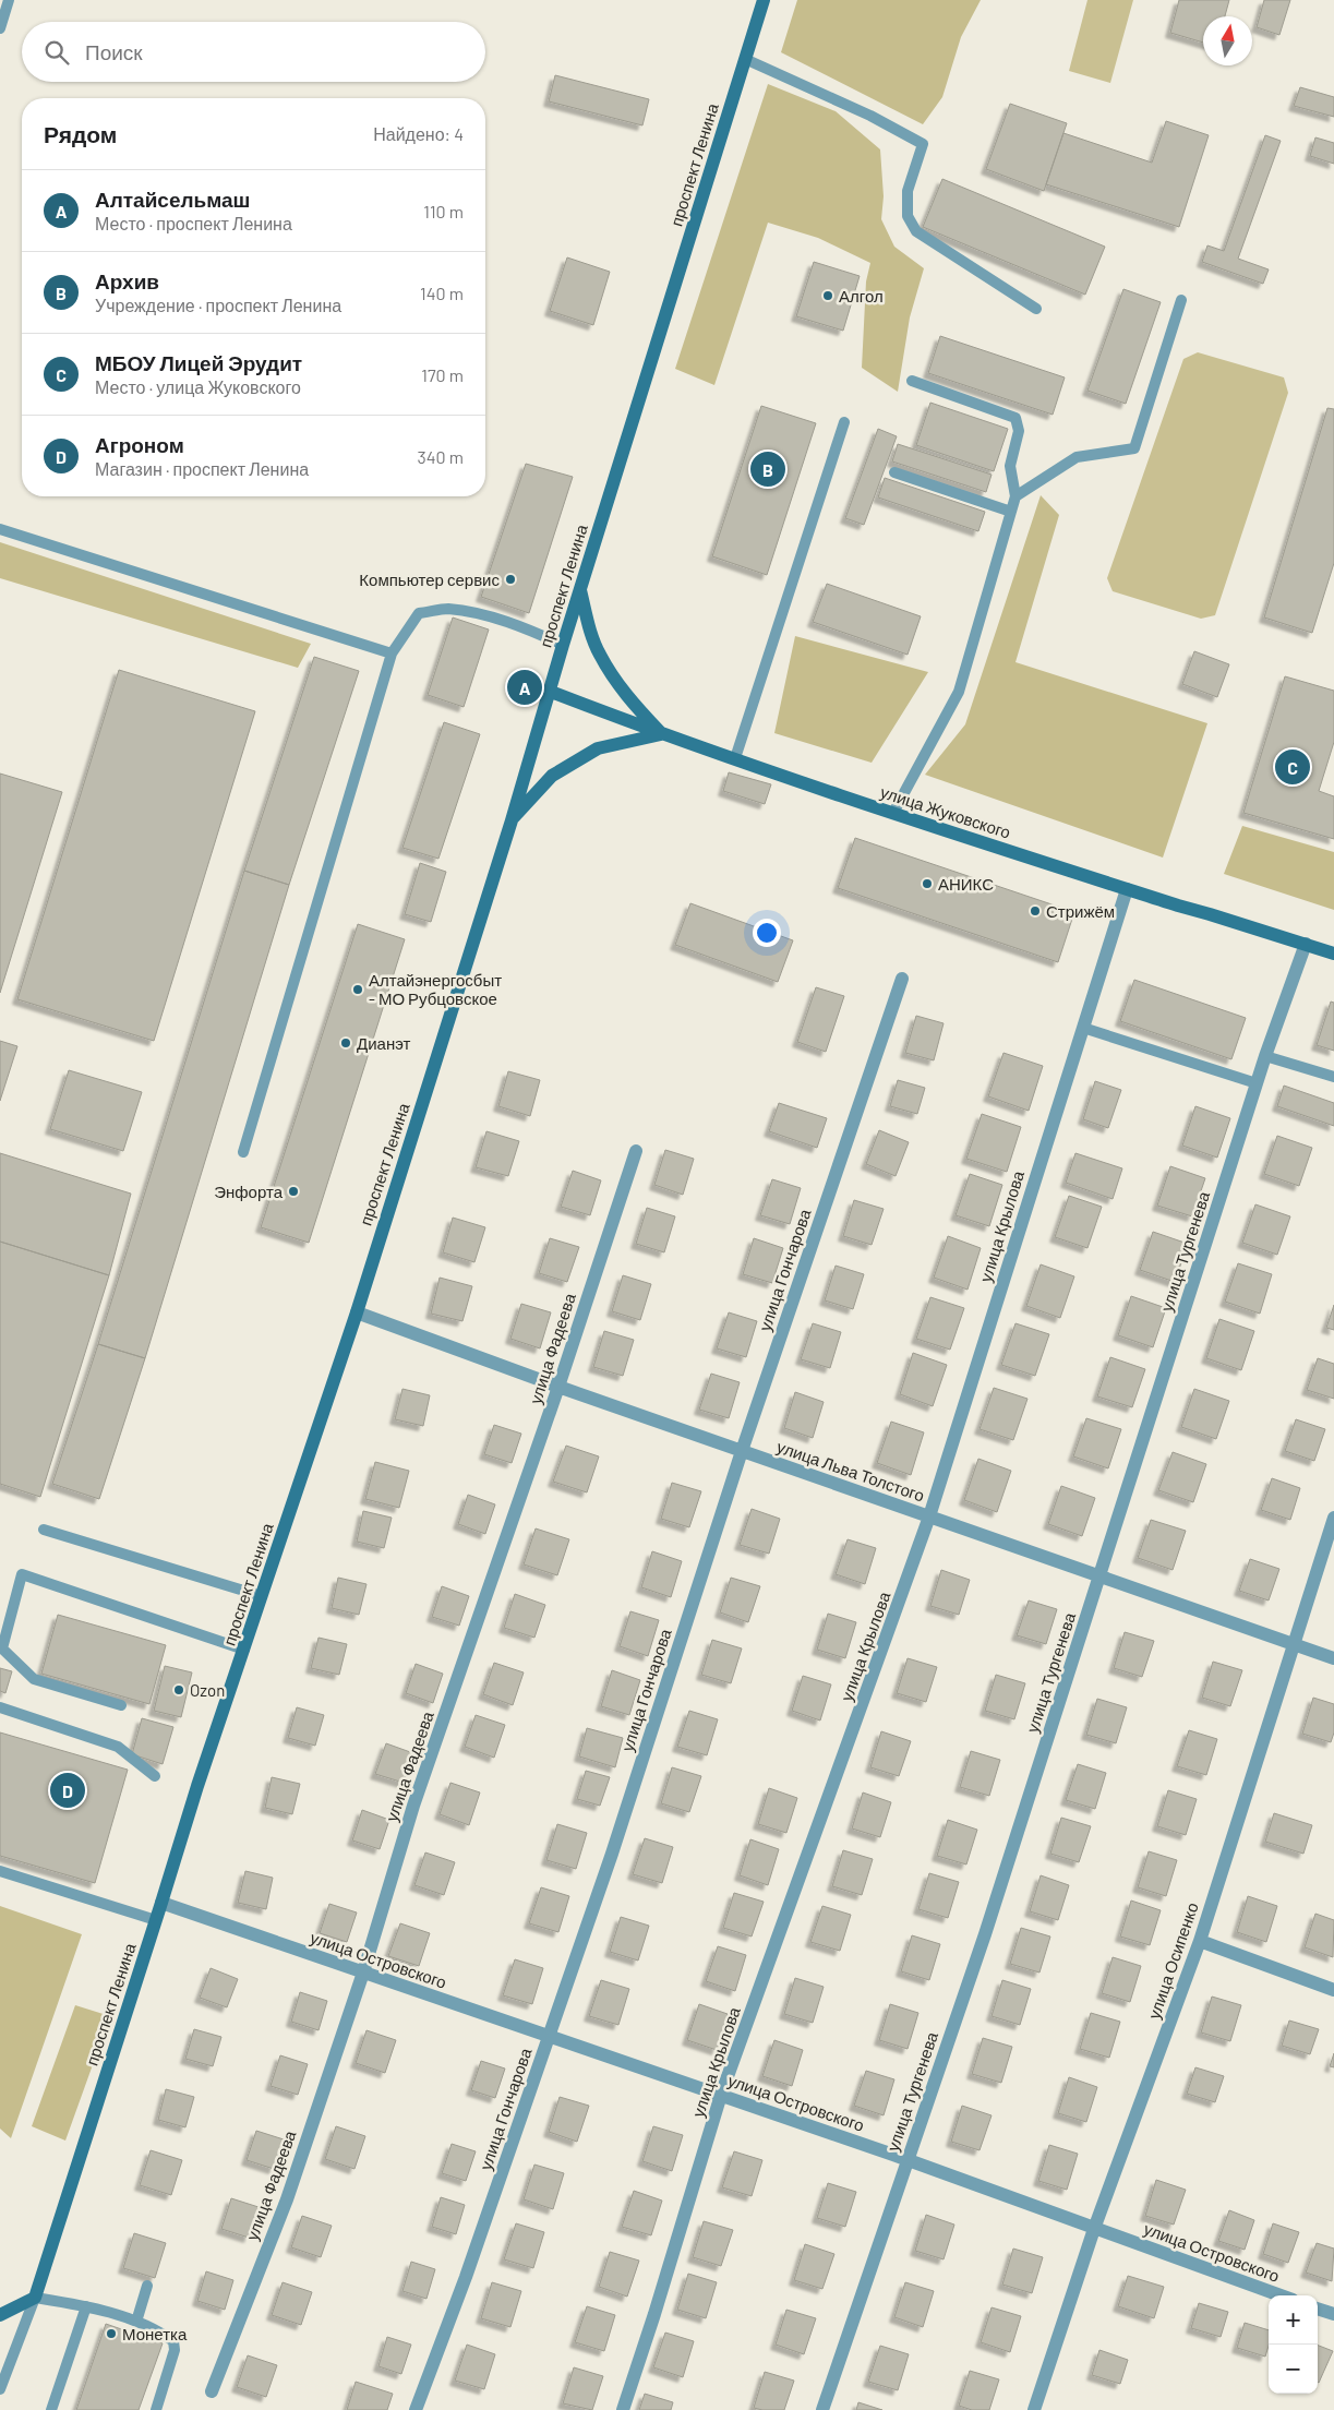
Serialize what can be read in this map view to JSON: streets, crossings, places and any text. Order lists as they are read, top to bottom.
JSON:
{
  "streets": {
    "street": [
      "проспект Ленина",
      "улица Жуковского",
      "улица Крылова",
      "улица Тургенева",
      "улица Гончарова",
      "улица Фадеева",
      "улица Льва Толстого",
      "улица Островского",
      "улица Осипенко"
    ]
  },
  "crossings": [
    ["проспект Ленина", "улица Жуковского"],
    ["проспект Ленина", "улица Льва Толстого"],
    ["проспект Ленина", "улица Островского"],
    ["улица Жуковского", "улица Крылова"],
    ["улица Жуковского", "улица Тургенева"],
    ["улица Крылова", "улица Льва Толстого"],
    ["улица Крылова", "улица Островского"],
    ["улица Тургенева", "улица Льва Толстого"],
    ["улица Тургенева", "улица Островского"],
    ["улица Гончарова", "улица Льва Толстого"],
    ["улица Гончарова", "улица Островского"],
    ["улица Фадеева", "улица Льва Толстого"],
    ["улица Фадеева", "улица Островского"],
    ["улица Льва Толстого", "улица Осипенко"],
    ["улица Островского", "улица Осипенко"]
  ],
  "places": [
    "Алгол",
    "Компьютер сервис",
    "АНИКС",
    "Стрижём",
    "Алтайэнергосбыт - МО Рубцовское",
    "Дианэт",
    "Энфорта",
    "Ozon",
    "Монетка"
  ],
  "north": "top",
  "page": {
    "search": "Поиск",
    "heading": ["Рядом", "Найдено: 4"],
    "list": [
      {
        "mark": "A",
        "name": "Алтайсельмаш",
        "note": "Место · проспект Ленина",
        "value": "110 m"
      },
      {
        "mark": "B",
        "name": "Архив",
        "note": "Учреждение · проспект Ленина",
        "value": "140 m"
      },
      {
        "mark": "C",
        "name": "МБОУ Лицей Эрудит",
        "note": "Место · улица Жуковского",
        "value": "170 m"
      },
      {
        "mark": "D",
        "name": "Агроном",
        "note": "Магазин · проспект Ленина",
        "value": "340 m"
      }
    ],
    "pins": [
      "B",
      "A",
      "C",
      "D"
    ],
    "map_buttons": ["+", "−"]
  }
}
